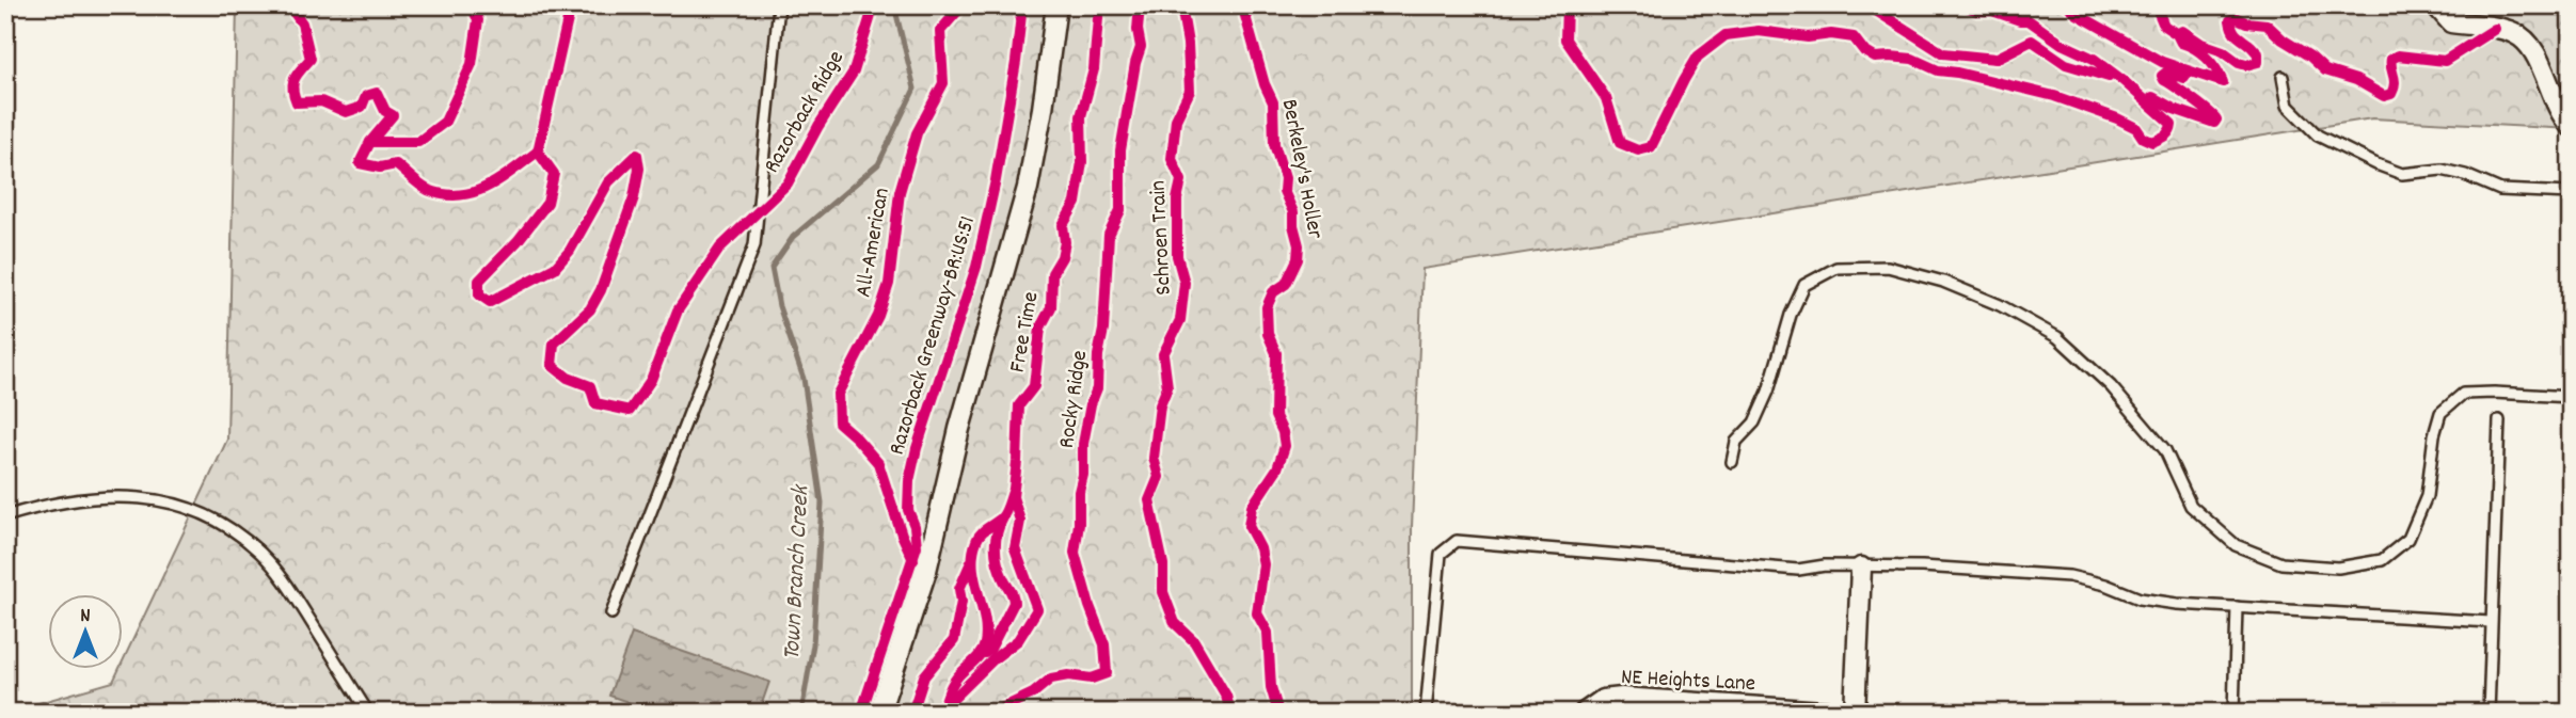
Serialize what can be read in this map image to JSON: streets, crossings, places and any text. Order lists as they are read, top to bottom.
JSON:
{
  "streets": {
    "street": ["NE Heights Lane"],
    "cycle path": [
      "Razorback Ridge",
      "Berkeley's Holler",
      "Schroen Train",
      "All-American",
      "Free Time",
      "Razorback Greenway-BR:US:51",
      "Rocky Ridge"
    ]
  },
  "water": ["Town Branch Creek"],
  "north": "top"
}
